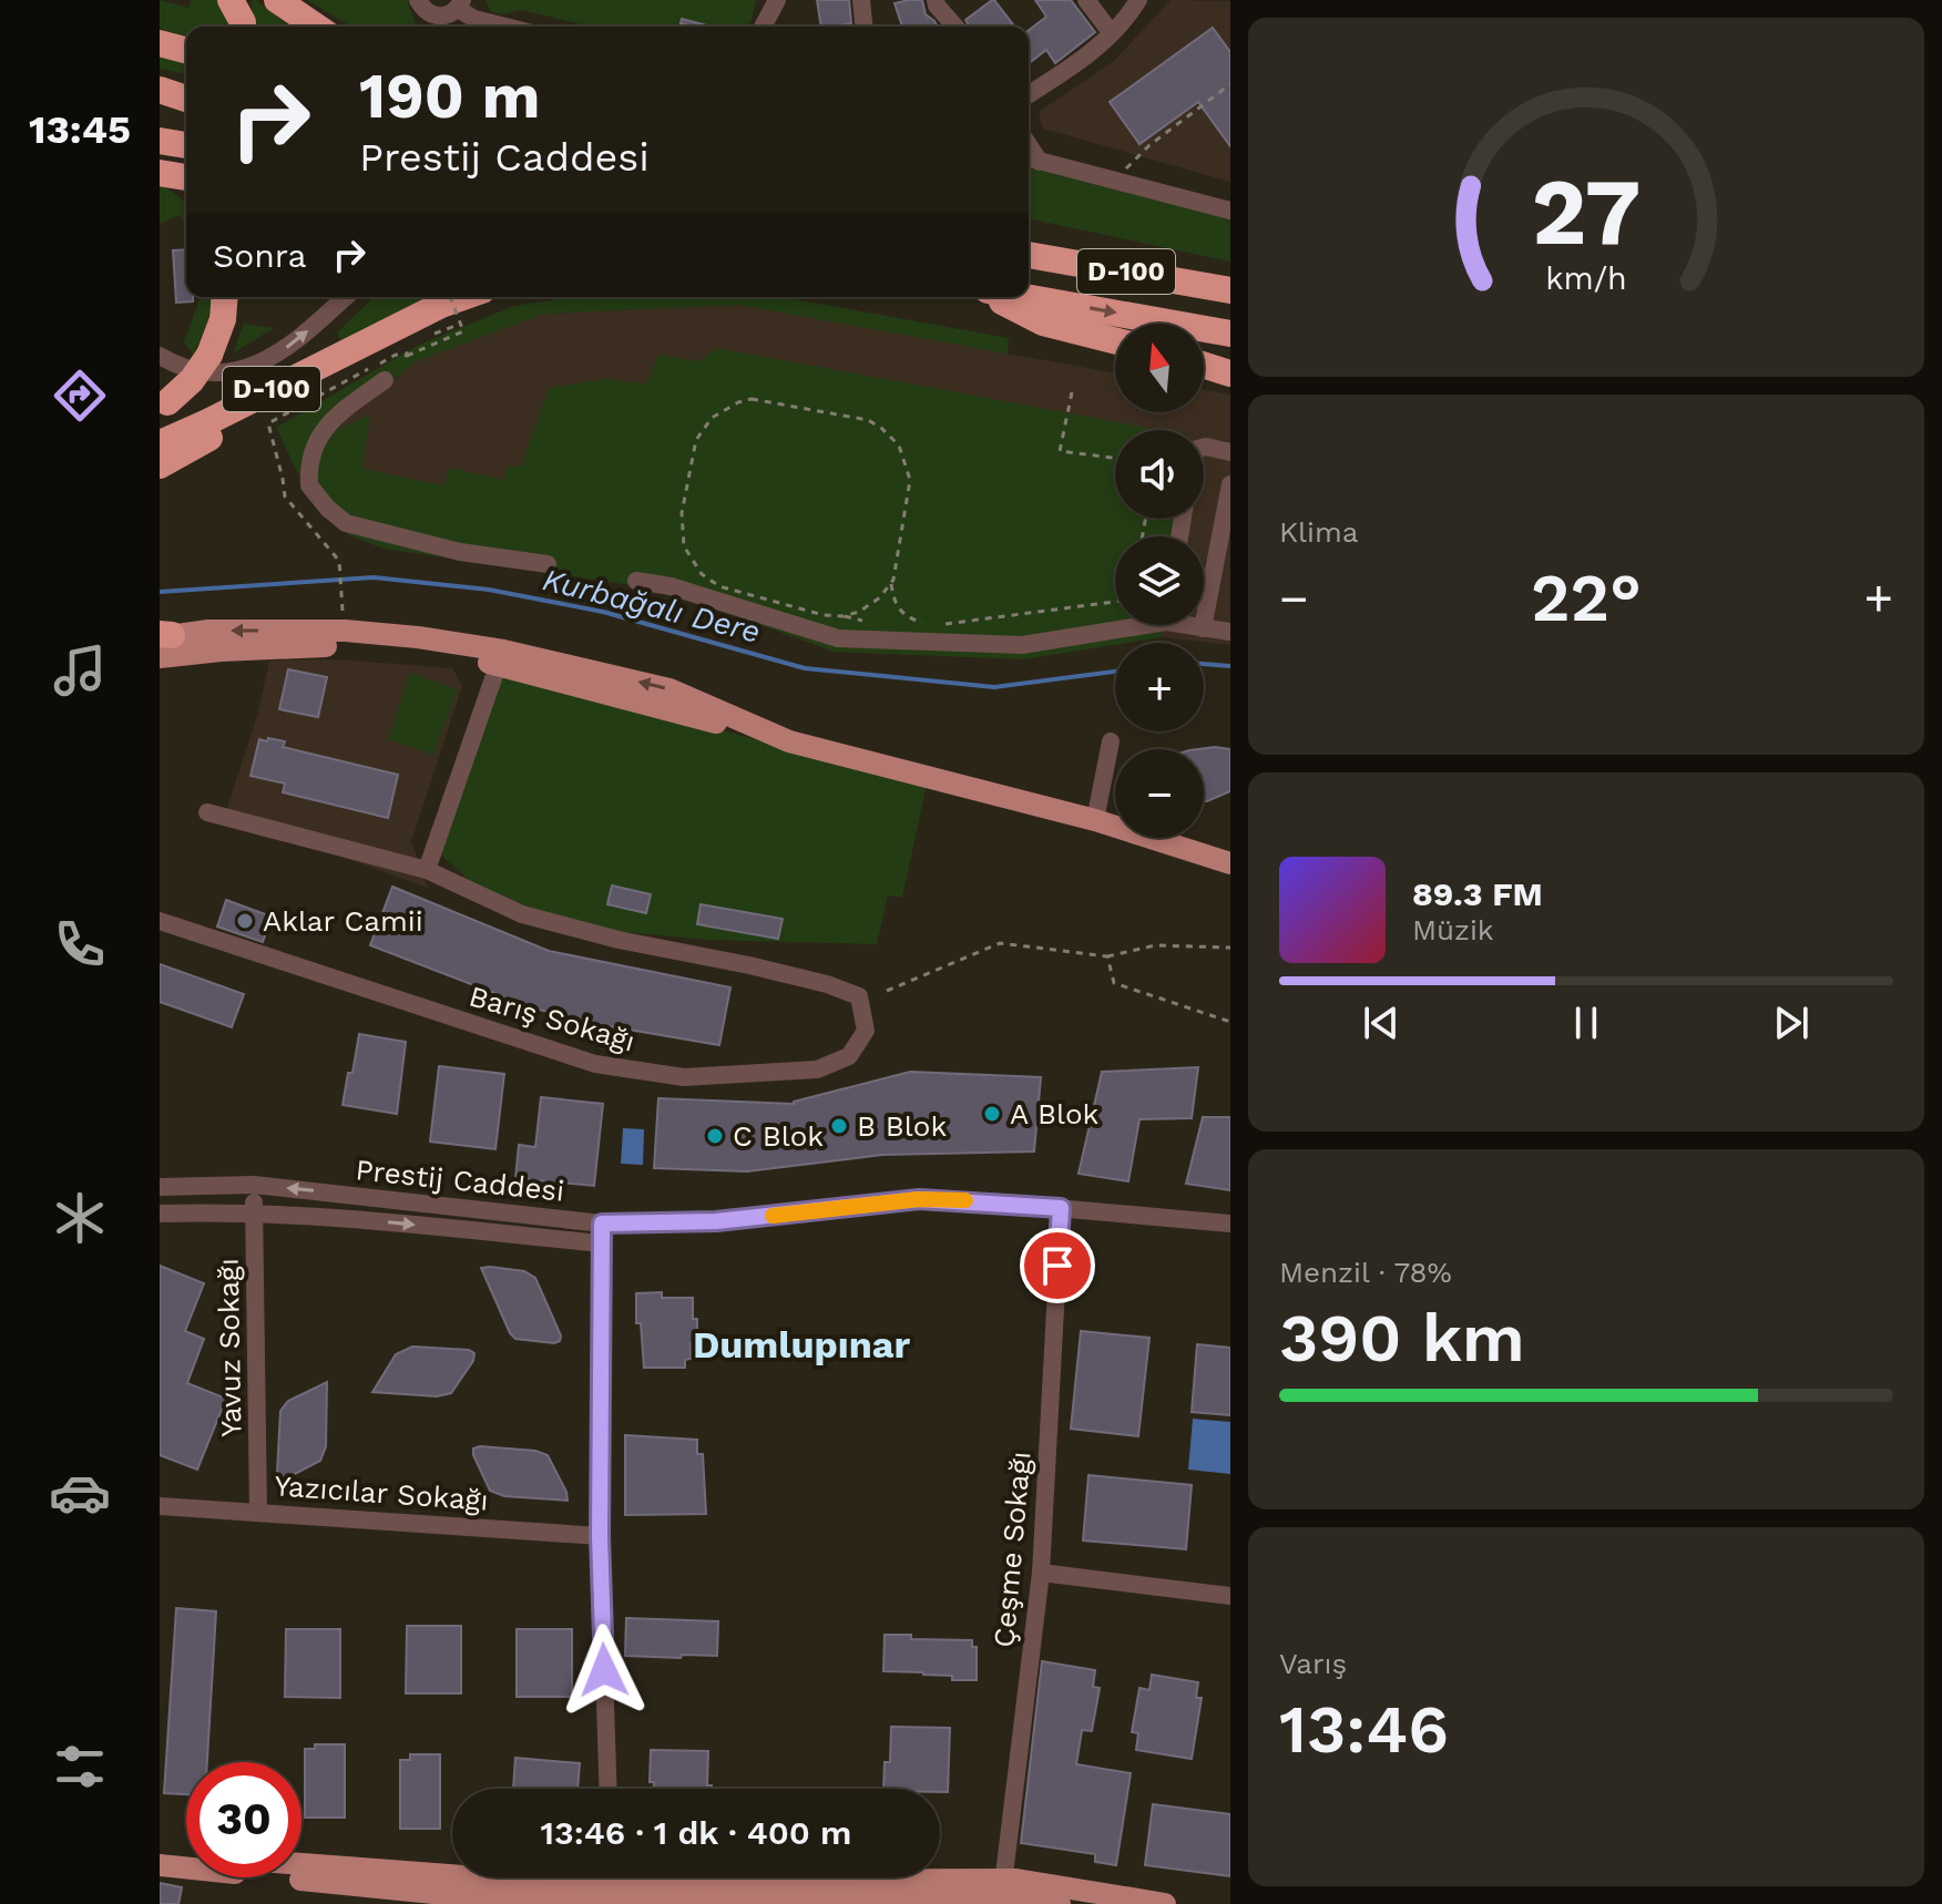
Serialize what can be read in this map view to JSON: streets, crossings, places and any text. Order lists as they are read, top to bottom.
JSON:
{
  "streets": {
    "highway": ["D-100"],
    "street": [
      "Barış Sokağı",
      "Prestij Caddesi",
      "Yavuz Sokağı",
      "Yazıcılar Sokağı",
      "Çeşme Sokağı"
    ]
  },
  "crossings": [
    ["Prestij Caddesi", "Yavuz Sokağı"],
    ["Prestij Caddesi", "Çeşme Sokağı"],
    ["Yavuz Sokağı", "Yazıcılar Sokağı"]
  ],
  "districts": ["Dumlupınar"],
  "water": ["Kurbağalı Dere"],
  "places": [
    "Aklar Camii",
    "A Blok",
    "B Blok",
    "C Blok"
  ],
  "north": "top",
  "page": {
    "tabs": "13:45",
    "turn": ["190 m", "Prestij Caddesi"],
    "then": "Sonra",
    "map_buttons": ["+", "−"],
    "tile": [
      "Klima",
      ["Menzil · 78%", "390 km"],
      ["Varış", "13:46"]
    ],
    "heat": ["−", "22°", "+"],
    "song": ["89.3 FM", "Müzik"],
    "limit": "30",
    "trip": "13:46 · 1 dk · 400 m",
    "gauge": ["27", "km/h"]
  }
}
